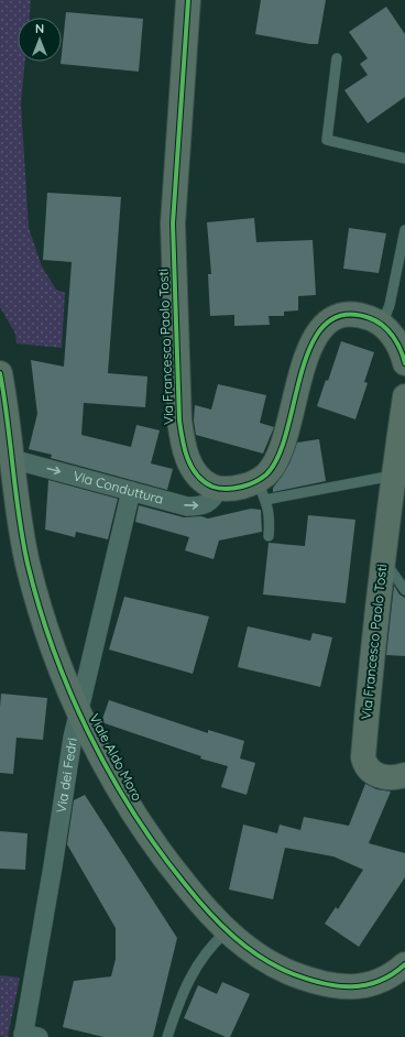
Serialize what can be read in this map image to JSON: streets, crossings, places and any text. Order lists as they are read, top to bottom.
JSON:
{
  "streets": {
    "street": [
      "Via Francesco Paolo Tosti",
      "Via Conduttura",
      "Viale Aldo Moro",
      "Via dei Fedri"
    ]
  },
  "crossings": [
    ["Via Francesco Paolo Tosti", "Via Conduttura"],
    ["Via Conduttura", "Viale Aldo Moro"],
    ["Via Conduttura", "Via dei Fedri"],
    ["Viale Aldo Moro", "Via dei Fedri"]
  ],
  "one_way": ["Via Conduttura"],
  "north": "top"
}
